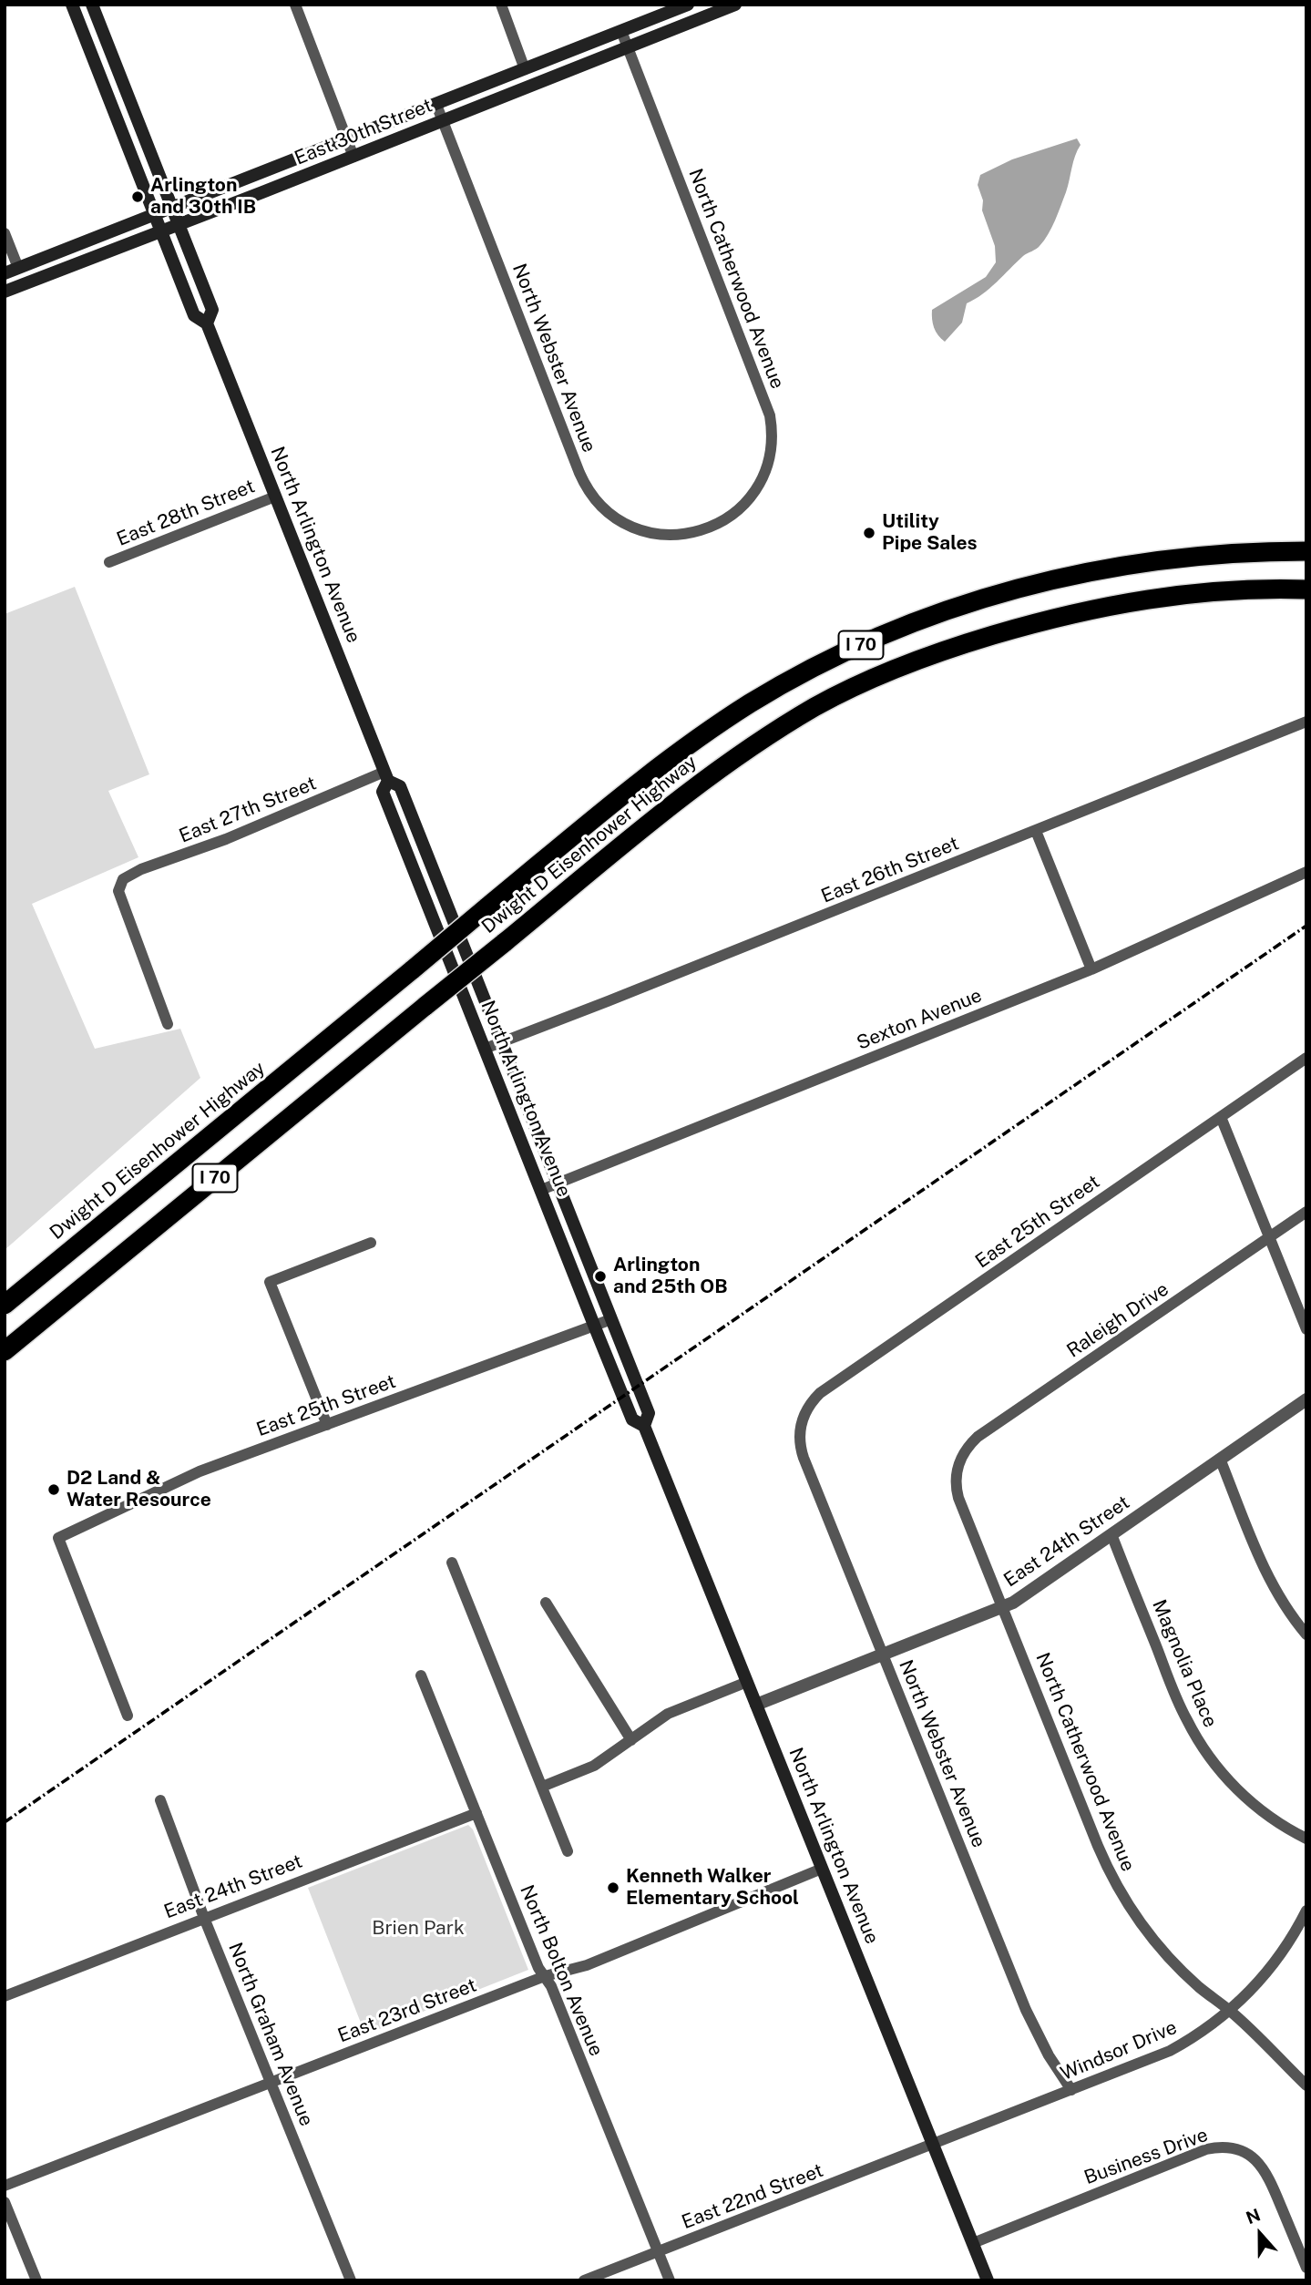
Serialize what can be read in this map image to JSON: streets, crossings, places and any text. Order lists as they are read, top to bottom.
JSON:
{
  "streets": {
    "highway": ["I 70", "Dwight D Eisenhower Highway"],
    "main road": ["East 30th Street", "North Arlington Avenue"],
    "street": [
      "North Catherwood Avenue",
      "North Webster Avenue",
      "East 28th Street",
      "East 27th Street",
      "East 26th Street",
      "Sexton Avenue",
      "East 25th Street",
      "Raleigh Drive",
      "East 24th Street",
      "Magnolia Place",
      "North Bolton Avenue",
      "East 23rd Street",
      "North Graham Avenue",
      "Windsor Drive",
      "Business Drive",
      "East 22nd Street"
    ]
  },
  "crossings": [
    ["East 30th Street", "North Catherwood Avenue"],
    ["East 30th Street", "North Webster Avenue"],
    ["East 30th Street", "North Arlington Avenue"],
    ["North Catherwood Avenue", "North Webster Avenue"],
    ["North Catherwood Avenue", "Raleigh Drive"],
    ["North Catherwood Avenue", "East 24th Street"],
    ["North Catherwood Avenue", "Windsor Drive"],
    ["North Webster Avenue", "East 25th Street"],
    ["North Webster Avenue", "East 24th Street"],
    ["North Webster Avenue", "Windsor Drive"],
    ["East 28th Street", "North Arlington Avenue"],
    ["North Arlington Avenue", "East 27th Street"],
    ["North Arlington Avenue", "East 26th Street"],
    ["North Arlington Avenue", "Sexton Avenue"],
    ["North Arlington Avenue", "East 25th Street"],
    ["North Arlington Avenue", "East 24th Street"],
    ["North Arlington Avenue", "East 23rd Street"],
    ["North Arlington Avenue", "Windsor Drive"],
    ["North Arlington Avenue", "Business Drive"],
    ["North Arlington Avenue", "East 22nd Street"],
    ["East 24th Street", "Magnolia Place"],
    ["East 24th Street", "North Bolton Avenue"],
    ["East 24th Street", "North Graham Avenue"],
    ["North Bolton Avenue", "East 23rd Street"],
    ["North Bolton Avenue", "East 22nd Street"],
    ["East 23rd Street", "North Graham Avenue"],
    ["Windsor Drive", "East 22nd Street"]
  ],
  "parks": ["Brien Park"],
  "places": [
    "Arlington and 30th IB",
    "Utility Pipe Sales",
    "Arlington and 25th OB",
    "D2 Land & Water Resource",
    "Kenneth Walker Elementary School"
  ],
  "north": "top"
}
